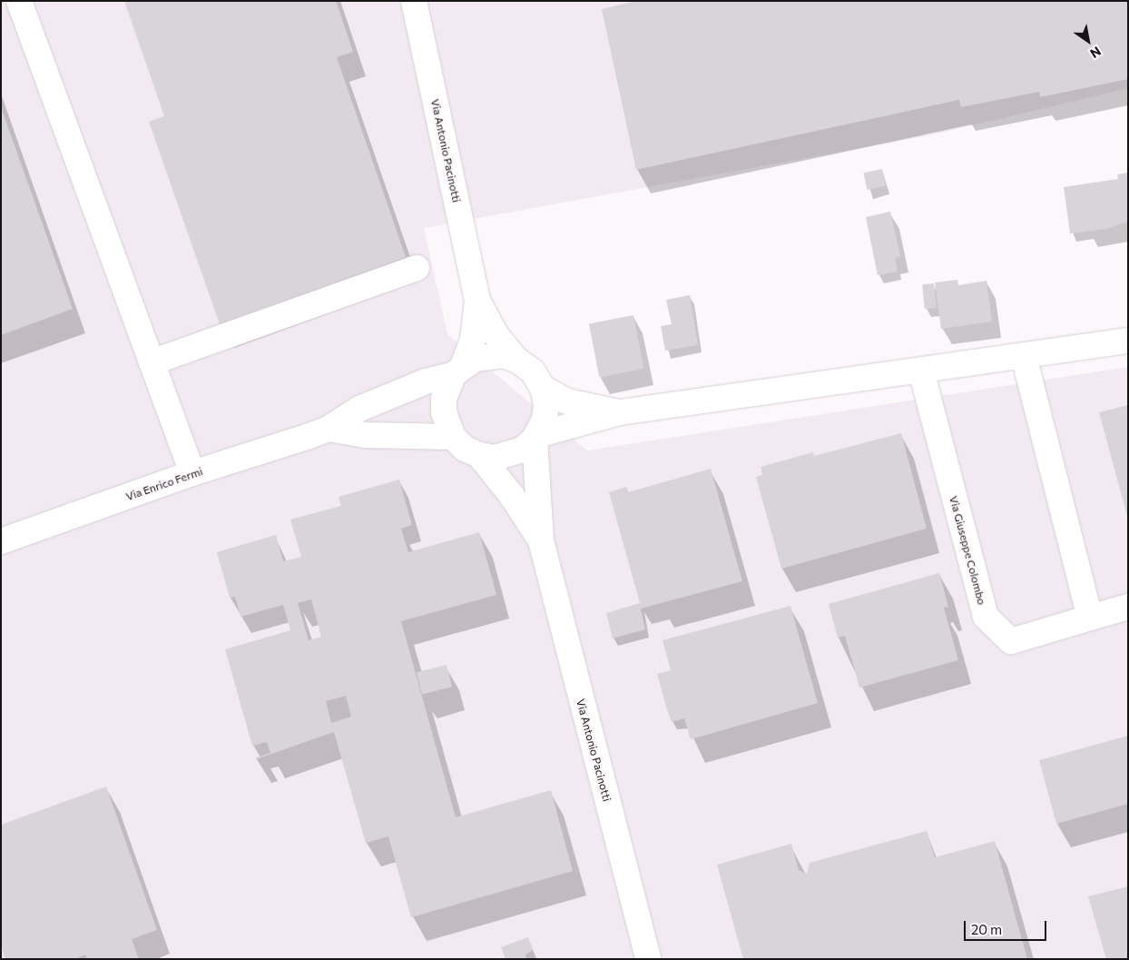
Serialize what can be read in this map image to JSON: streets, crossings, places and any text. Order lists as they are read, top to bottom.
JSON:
{
  "streets": {
    "street": ["Via Antonio Pacinotti", "Via Enrico Fermi", "Via Giuseppe Colombo"]
  },
  "scale_bar": "20 m",
  "north": "bottom right"
}
